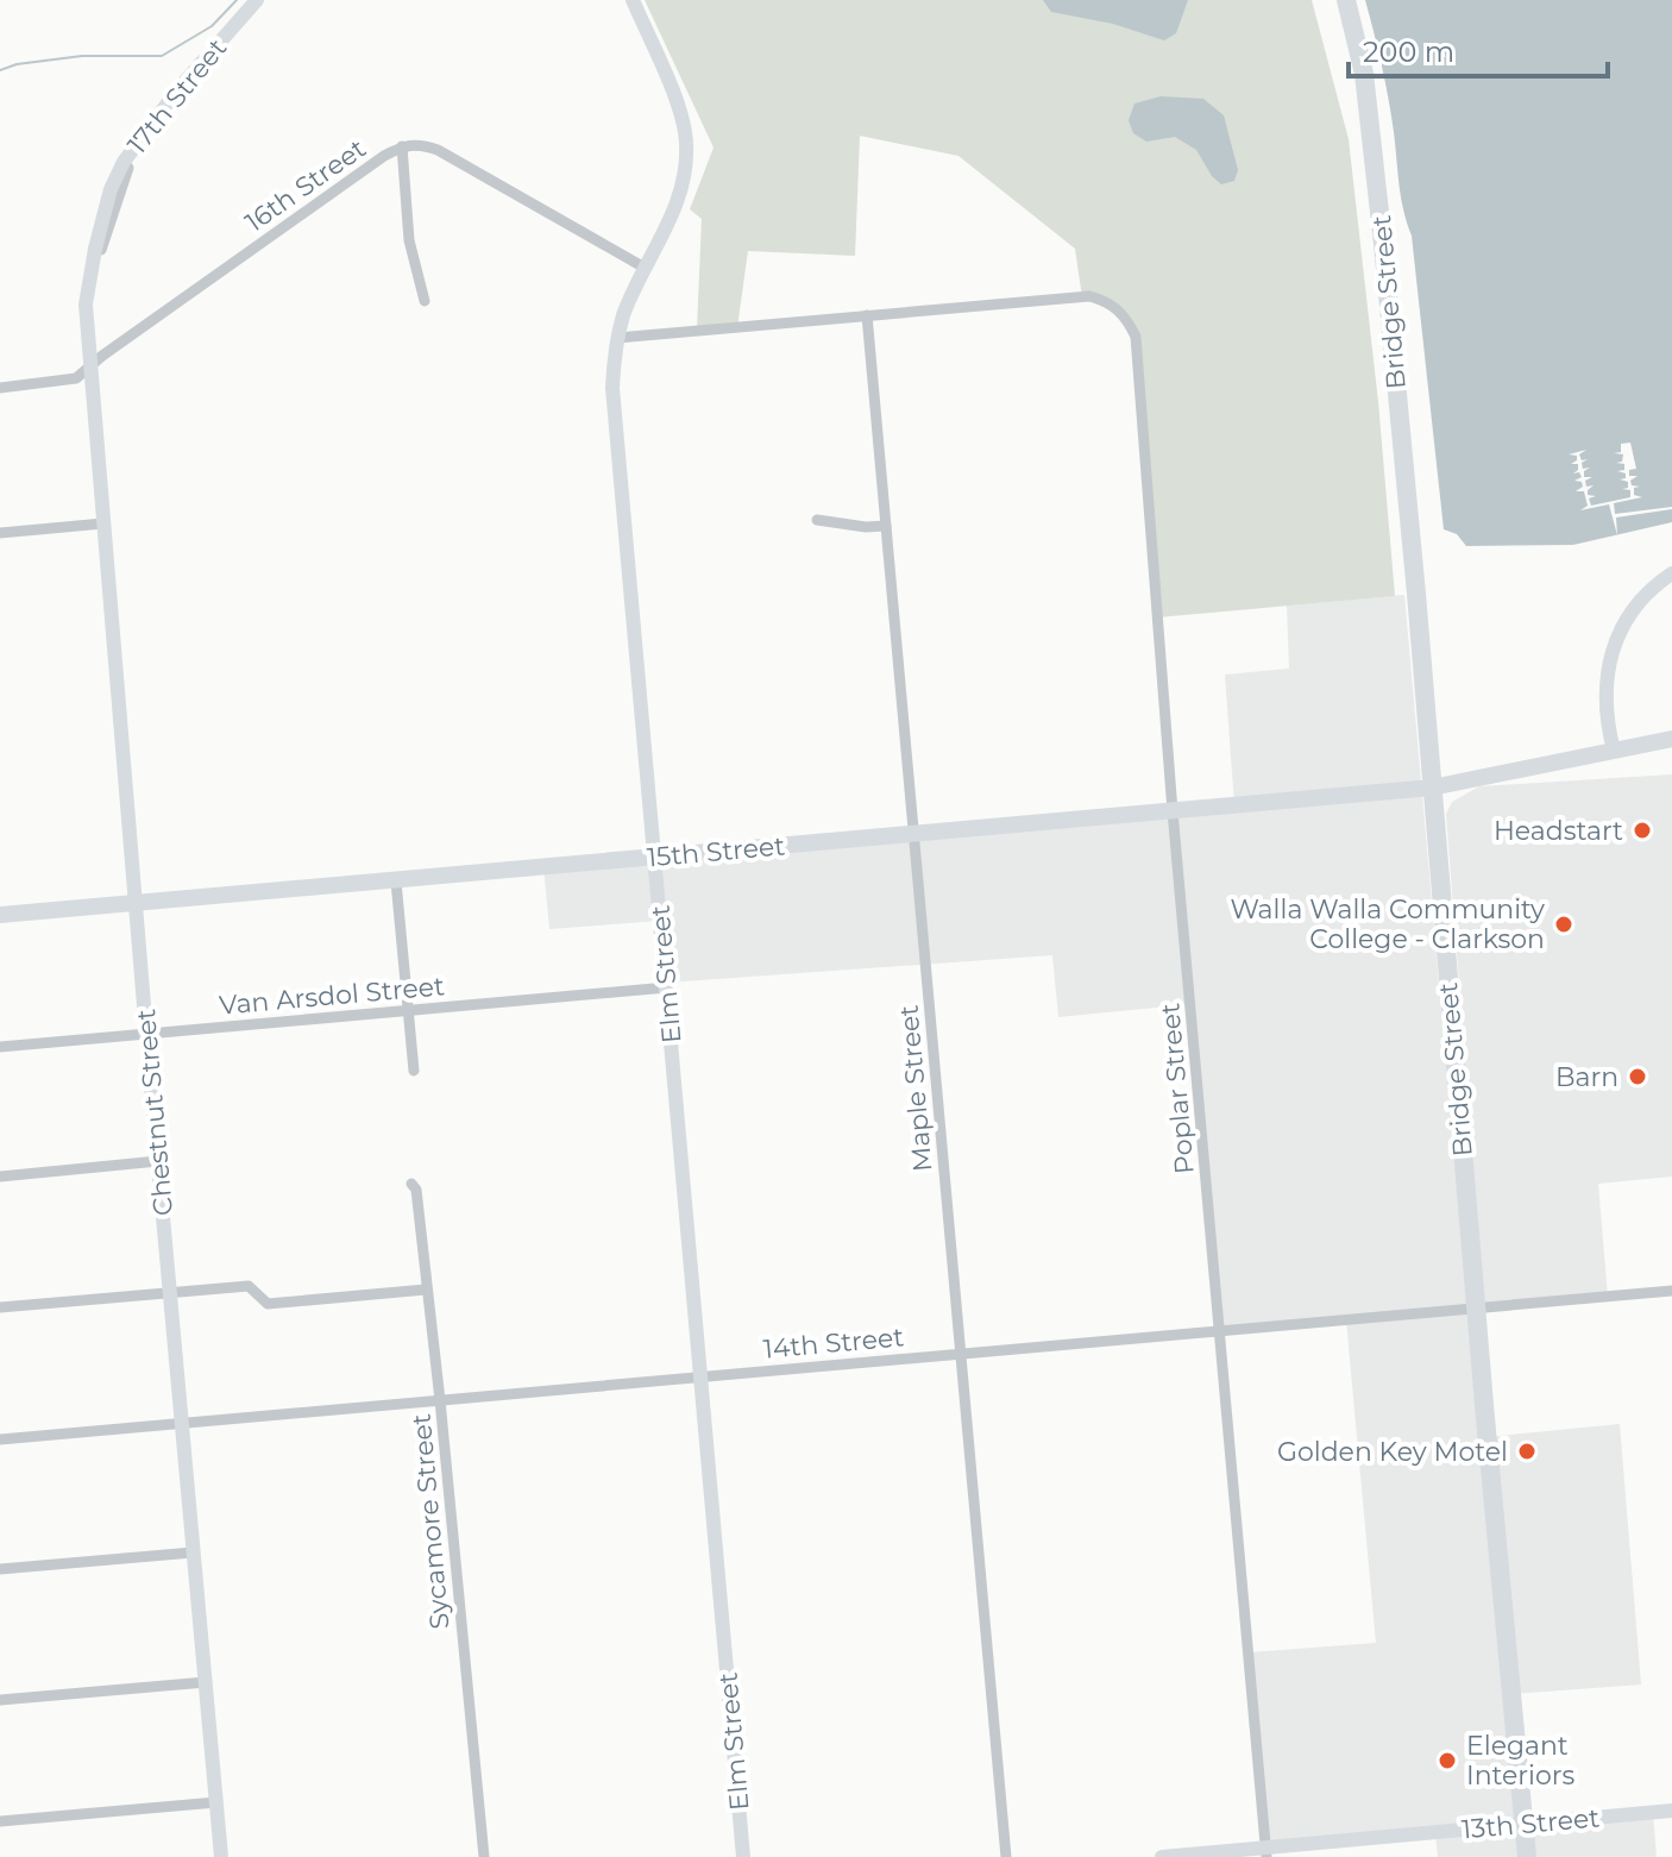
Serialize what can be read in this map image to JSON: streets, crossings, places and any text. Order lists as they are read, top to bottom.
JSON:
{
  "streets": {
    "highway": ["Bridge Street"],
    "main road": ["15th Street"],
    "street": [
      "17th Street",
      "16th Street",
      "Elm Street",
      "Van Arsdol Street",
      "Maple Street",
      "Poplar Street",
      "Chestnut Street",
      "14th Street",
      "Sycamore Street",
      "13th Street"
    ]
  },
  "crossings": [
    ["17th Street", "16th Street"],
    ["17th Street", "Chestnut Street"],
    ["16th Street", "Elm Street"],
    ["16th Street", "Chestnut Street"],
    ["Bridge Street", "15th Street"],
    ["Bridge Street", "14th Street"],
    ["Bridge Street", "13th Street"],
    ["15th Street", "Elm Street"],
    ["15th Street", "Maple Street"],
    ["15th Street", "Poplar Street"],
    ["15th Street", "Chestnut Street"],
    ["Elm Street", "Van Arsdol Street"],
    ["Elm Street", "14th Street"],
    ["Van Arsdol Street", "Chestnut Street"],
    ["Maple Street", "Poplar Street"],
    ["Maple Street", "14th Street"],
    ["Poplar Street", "14th Street"],
    ["Poplar Street", "13th Street"],
    ["Chestnut Street", "14th Street"],
    ["14th Street", "Sycamore Street"]
  ],
  "places": [
    "Headstart",
    "Walla Walla Community College - Clarkson",
    "Barn",
    "Golden Key Motel",
    "Elegant Interiors"
  ],
  "scale_bar": "200 m"
}
